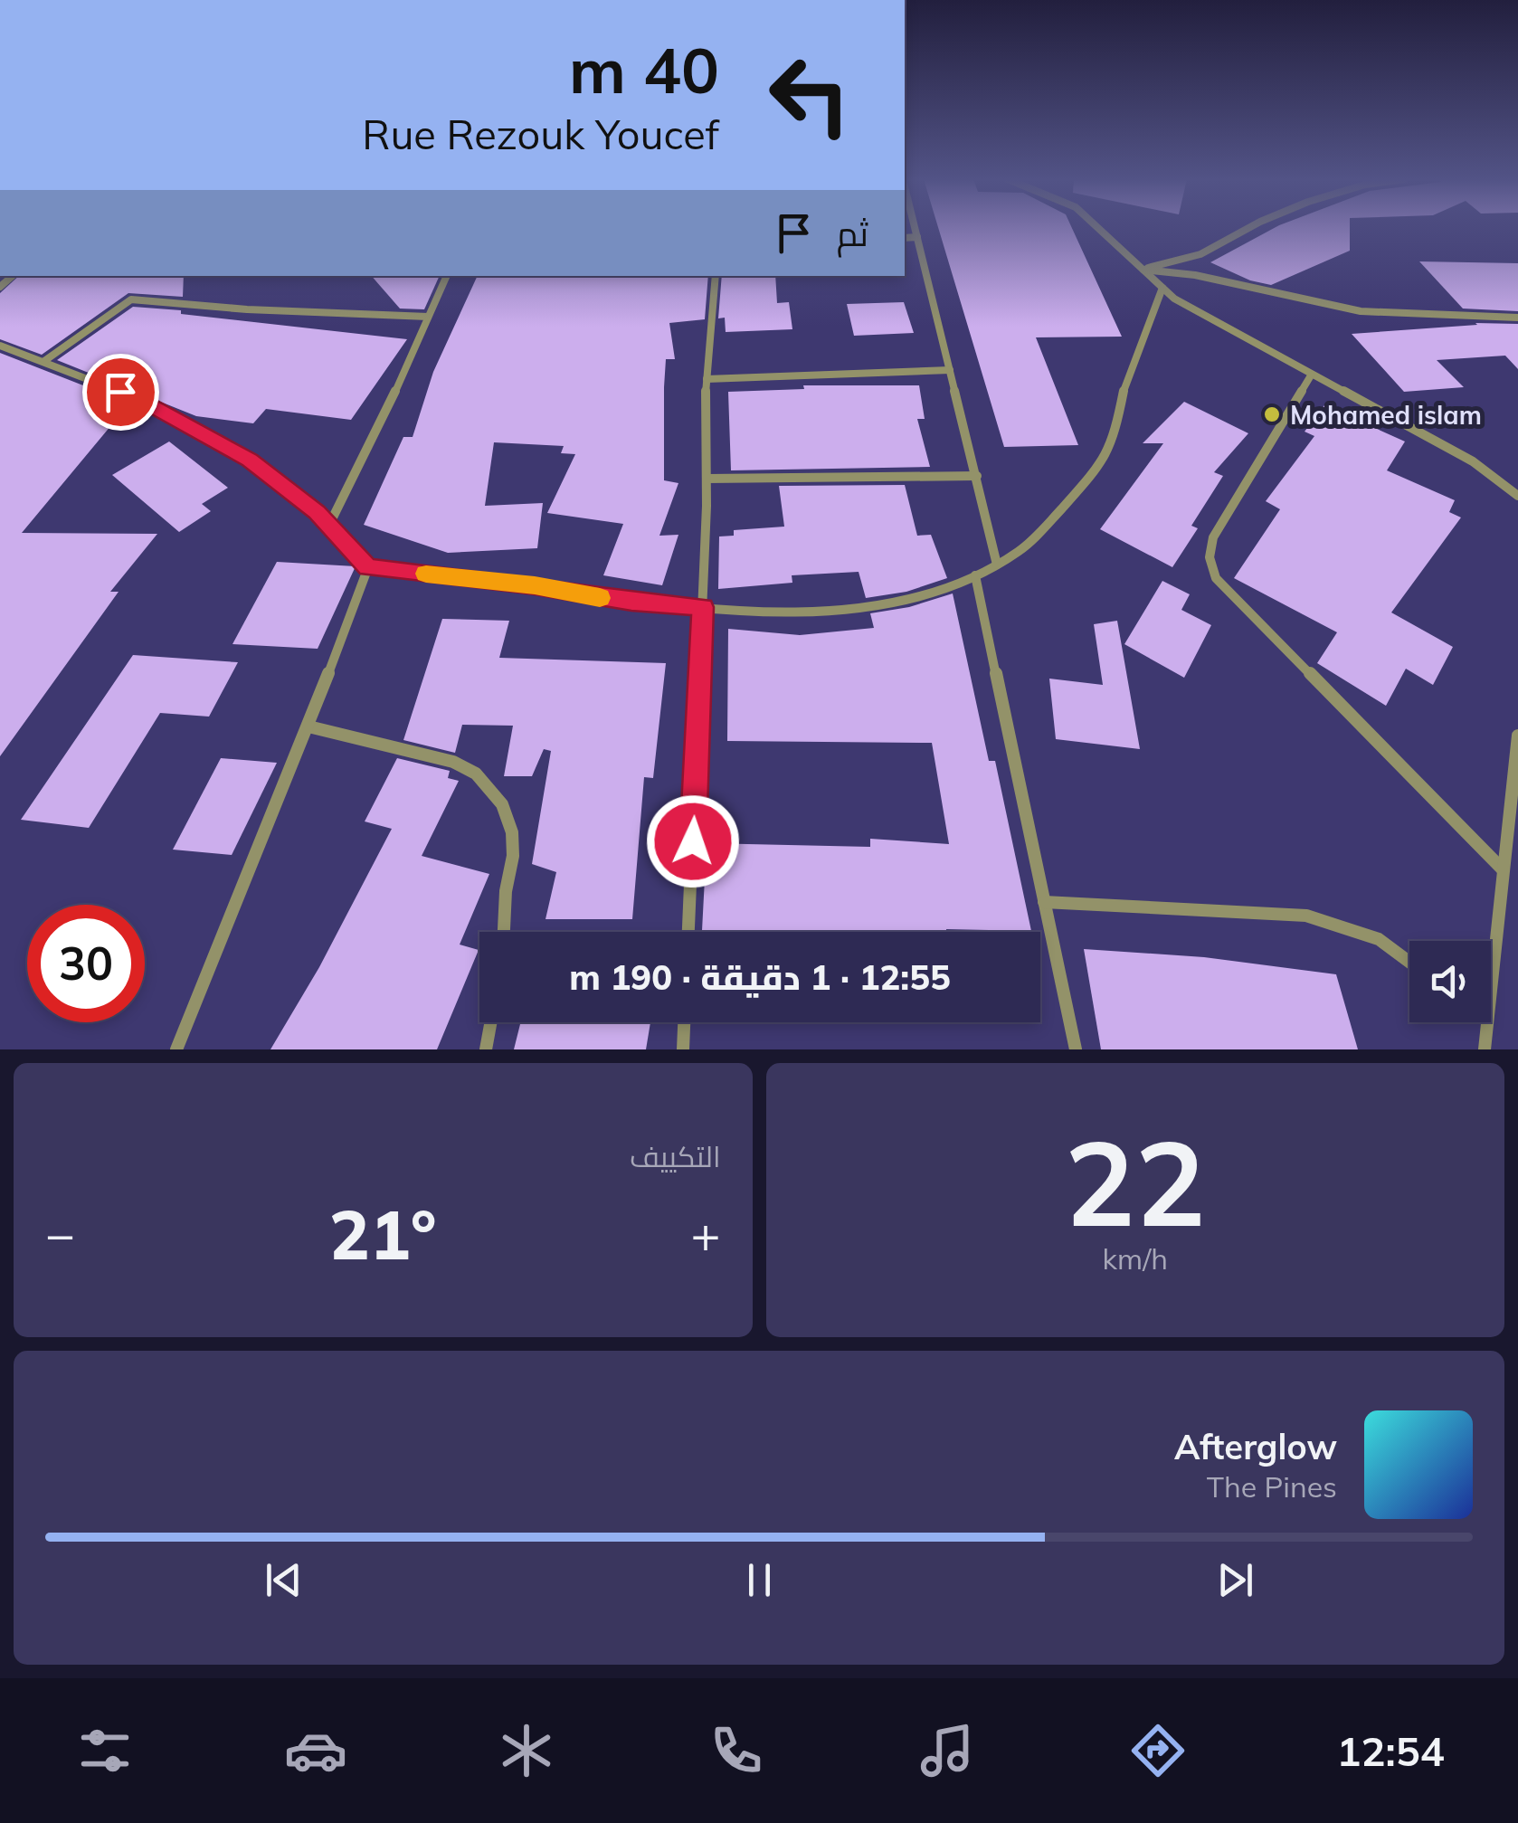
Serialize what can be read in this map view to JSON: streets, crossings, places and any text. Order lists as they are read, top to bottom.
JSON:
{
  "places": ["Mohamed islam"],
  "page": {
    "turn": ["40 m", "Rue Rezouk Youcef"],
    "then": "ثم",
    "limit": "30",
    "trip": "12:55 · 1 دقيقة · 190 m",
    "tile": [
      ["22", "km/h"],
      "التكييف"
    ],
    "heat": ["−", "21°", "+"],
    "song": ["Afterglow", "The Pines"],
    "tabs": "12:54"
  }
}
